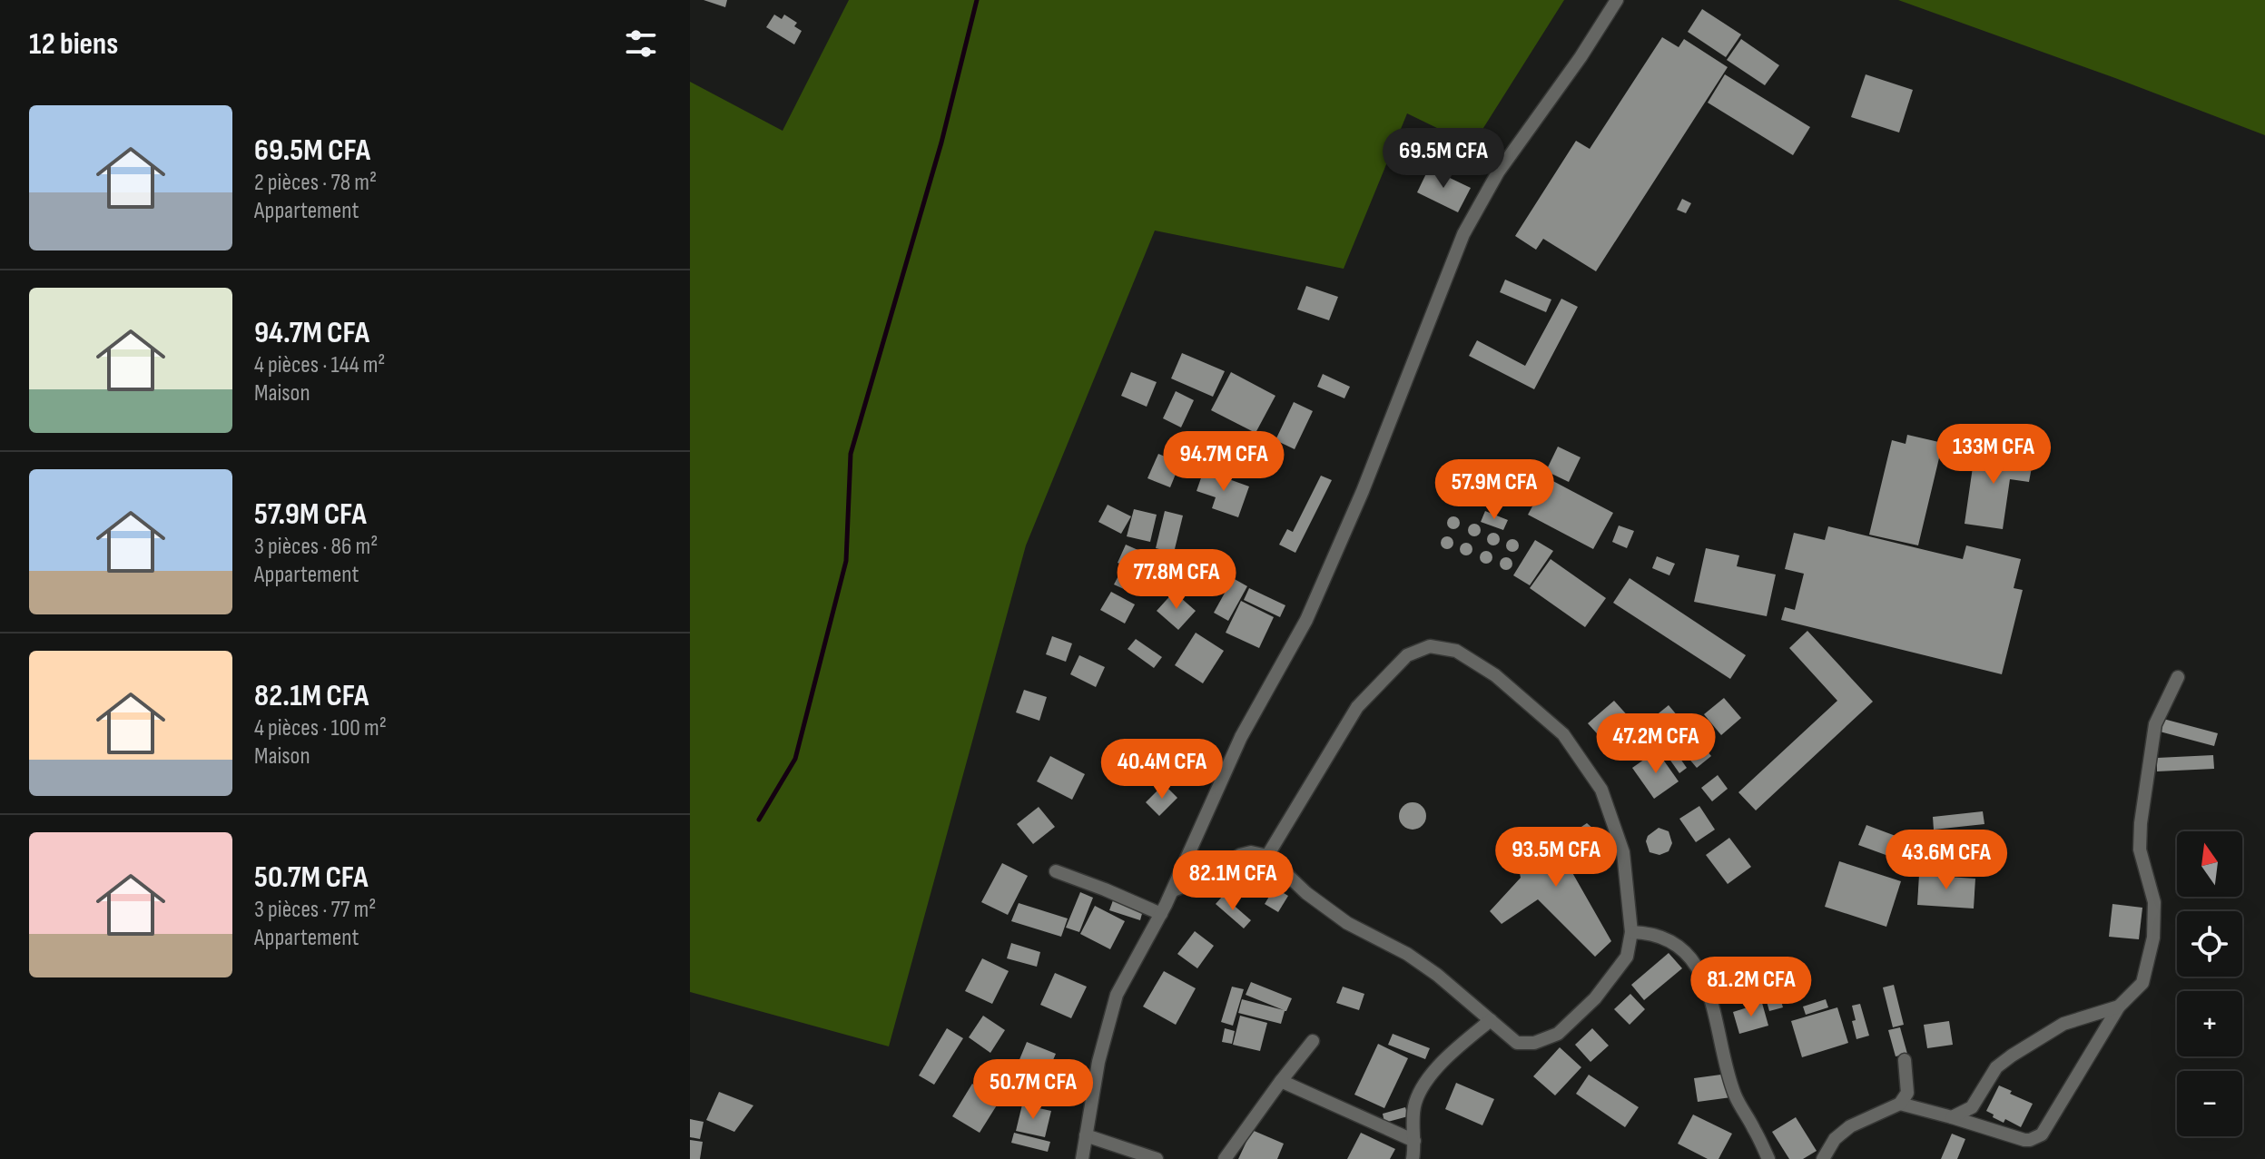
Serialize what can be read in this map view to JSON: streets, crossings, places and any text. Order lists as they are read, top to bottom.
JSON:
{
  "north": "top",
  "page": {
    "heading": "12 biens",
    "list": [
      {
        "name": "69.5M CFA",
        "note": "2 pièces · 78 m² · Appartement"
      },
      {
        "name": "94.7M CFA",
        "note": "4 pièces · 144 m² · Maison"
      },
      {
        "name": "57.9M CFA",
        "note": "3 pièces · 86 m² · Appartement"
      },
      {
        "name": "82.1M CFA",
        "note": "4 pièces · 100 m² · Maison"
      },
      {
        "name": "50.7M CFA",
        "note": "3 pièces · 77 m² · Appartement"
      }
    ],
    "price": [
      "69.5M CFA",
      "133M CFA",
      "94.7M CFA",
      "57.9M CFA",
      "77.8M CFA",
      "47.2M CFA",
      "40.4M CFA",
      "93.5M CFA",
      "43.6M CFA",
      "82.1M CFA",
      "81.2M CFA",
      "50.7M CFA"
    ],
    "map_buttons": ["+", "−"]
  }
}
